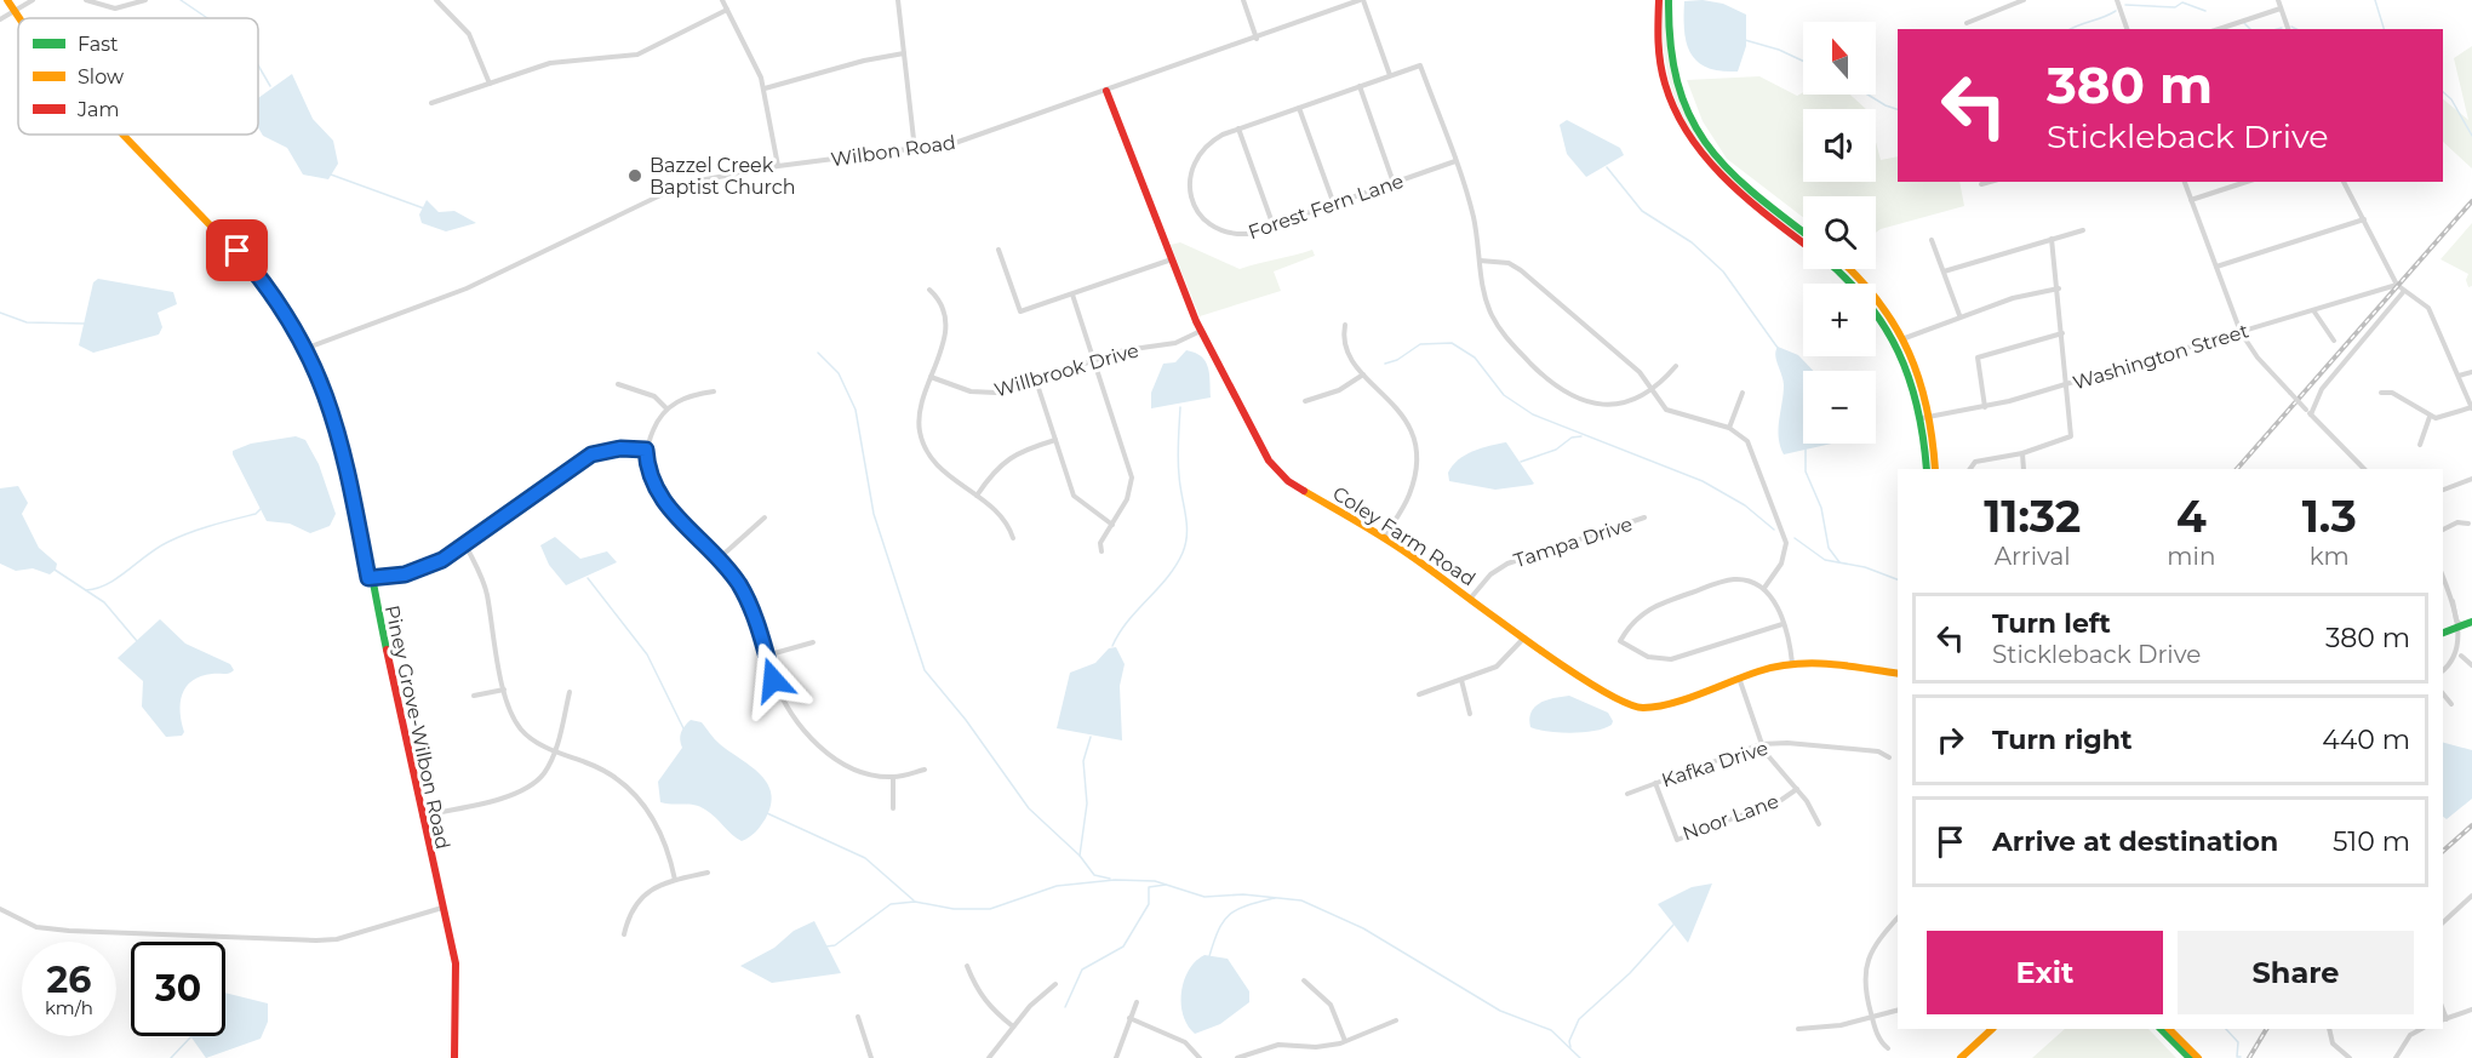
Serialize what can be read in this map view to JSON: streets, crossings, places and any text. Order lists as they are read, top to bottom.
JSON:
{
  "streets": {
    "main road": ["Coley Farm Road", "Piney Grove-Wilbon Road"],
    "street": [
      "Wilbon Road",
      "Forest Fern Lane",
      "Washington Street",
      "Willbrook Drive",
      "Tampa Drive",
      "Kafka Drive",
      "Noor Lane"
    ]
  },
  "crossings": [
    ["Wilbon Road", "Coley Farm Road"],
    ["Wilbon Road", "Piney Grove-Wilbon Road"],
    ["Willbrook Drive", "Coley Farm Road"],
    ["Coley Farm Road", "Tampa Drive"],
    ["Kafka Drive", "Noor Lane"]
  ],
  "places": ["Bazzel Creek Baptist Church"],
  "legend": ["Fast", "Slow", "Jam"],
  "north": "top",
  "page": {
    "map_buttons": ["+", "−"],
    "turn": ["380 m", "Stickleback Drive"],
    "eta": [
      "11:32",
      "Arrival",
      "4",
      "min",
      "1.3",
      "km"
    ],
    "list": [
      {
        "name": "Turn left",
        "note": "Stickleback Drive",
        "value": "380 m"
      },
      {
        "name": "Turn right",
        "value": "440 m"
      },
      {
        "name": "Arrive at destination",
        "value": "510 m"
      }
    ],
    "buttons": ["Exit", "Share"],
    "speed": "26 km/h",
    "limit": "30"
  }
}
